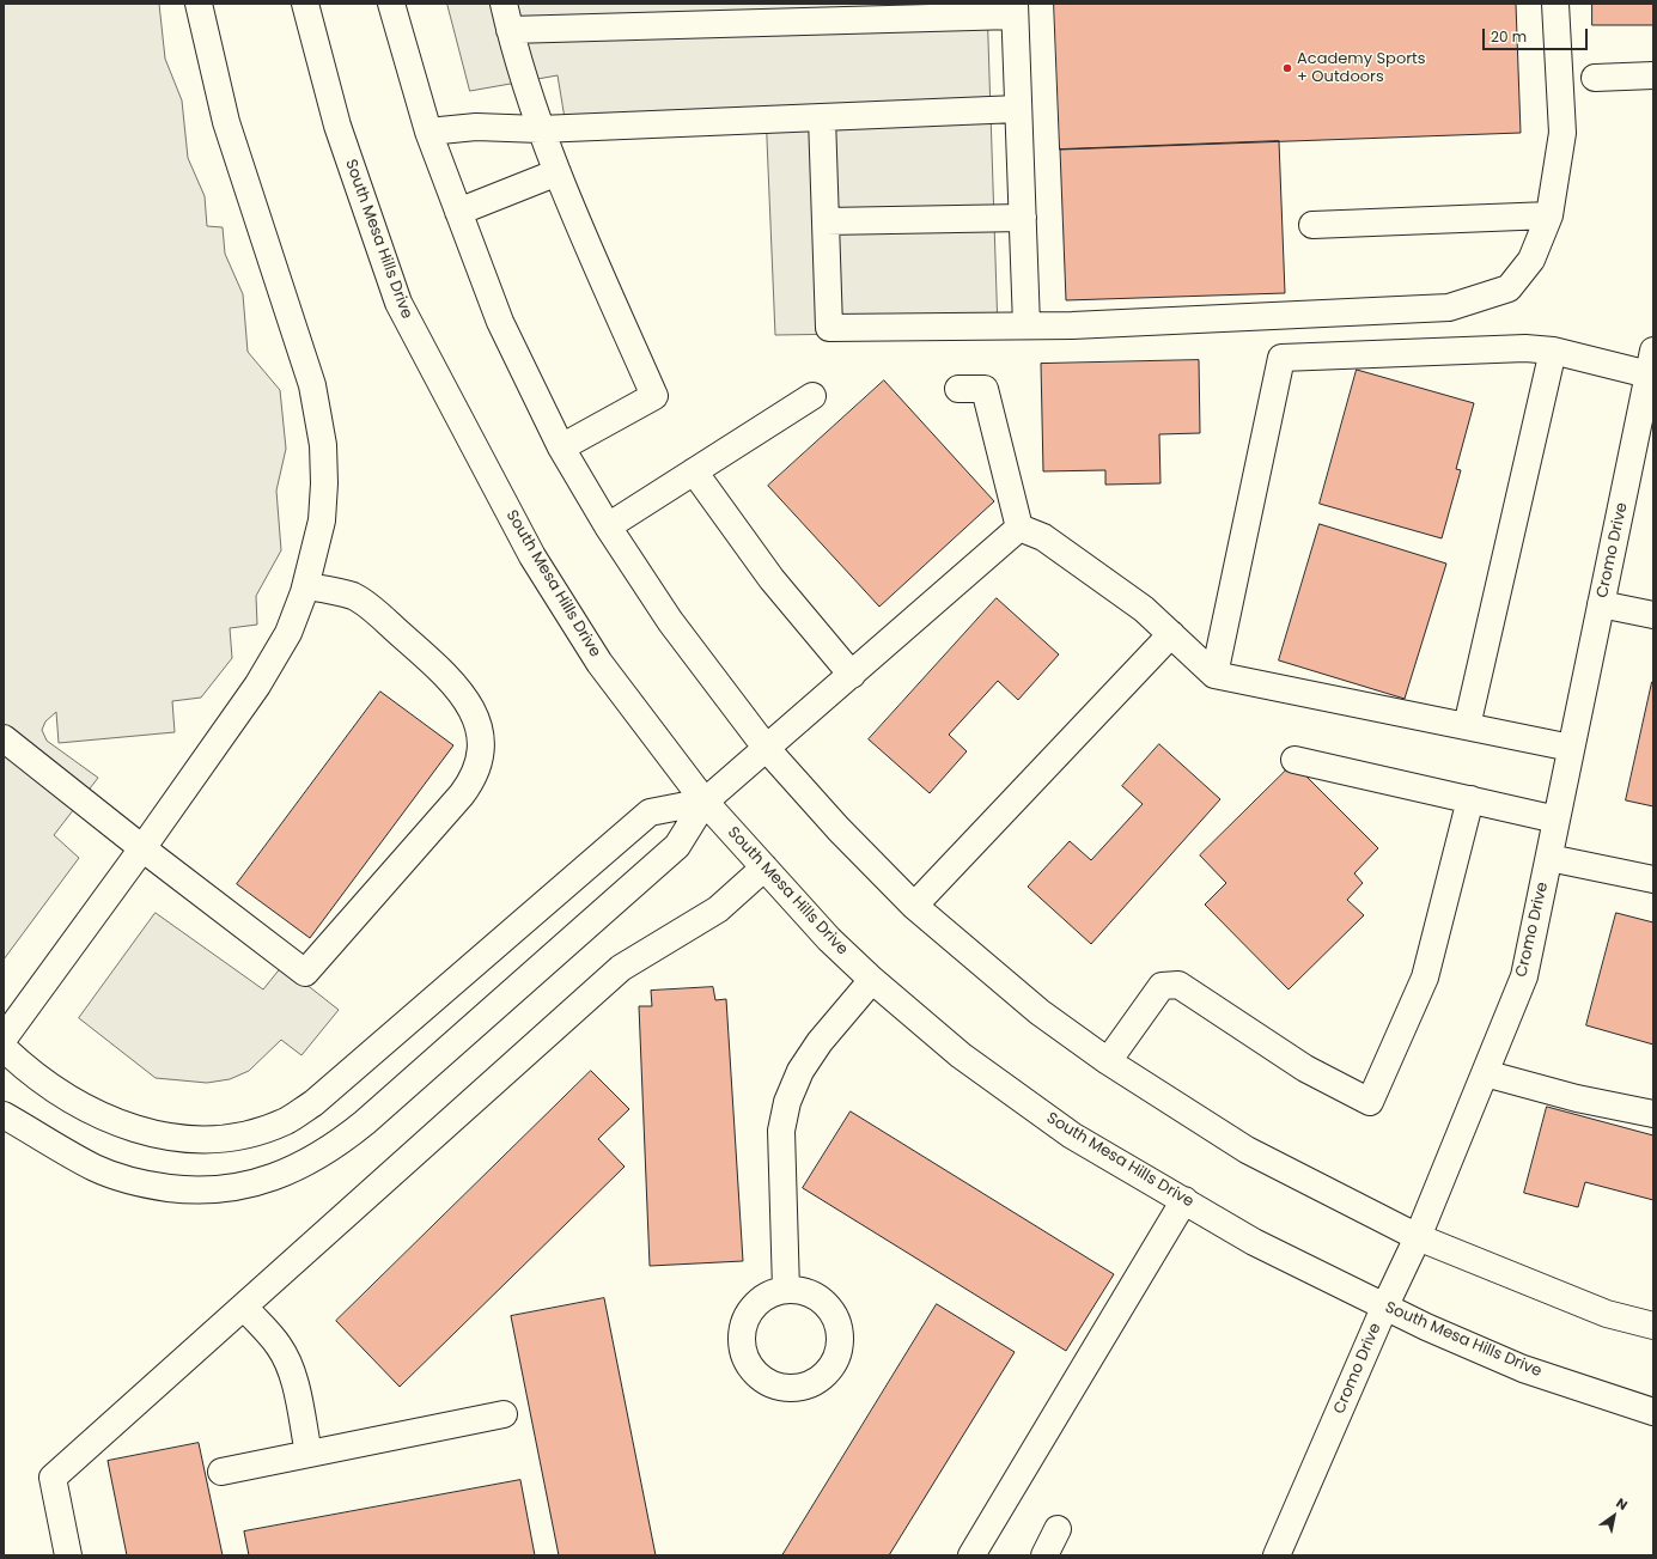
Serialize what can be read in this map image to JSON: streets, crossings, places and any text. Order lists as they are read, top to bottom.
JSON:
{
  "streets": {
    "street": ["South Mesa Hills Drive", "Cromo Drive"]
  },
  "crossings": [
    ["South Mesa Hills Drive", "Cromo Drive"]
  ],
  "places": ["Academy Sports + Outdoors"],
  "scale_bar": "20 m",
  "north": "top right"
}
